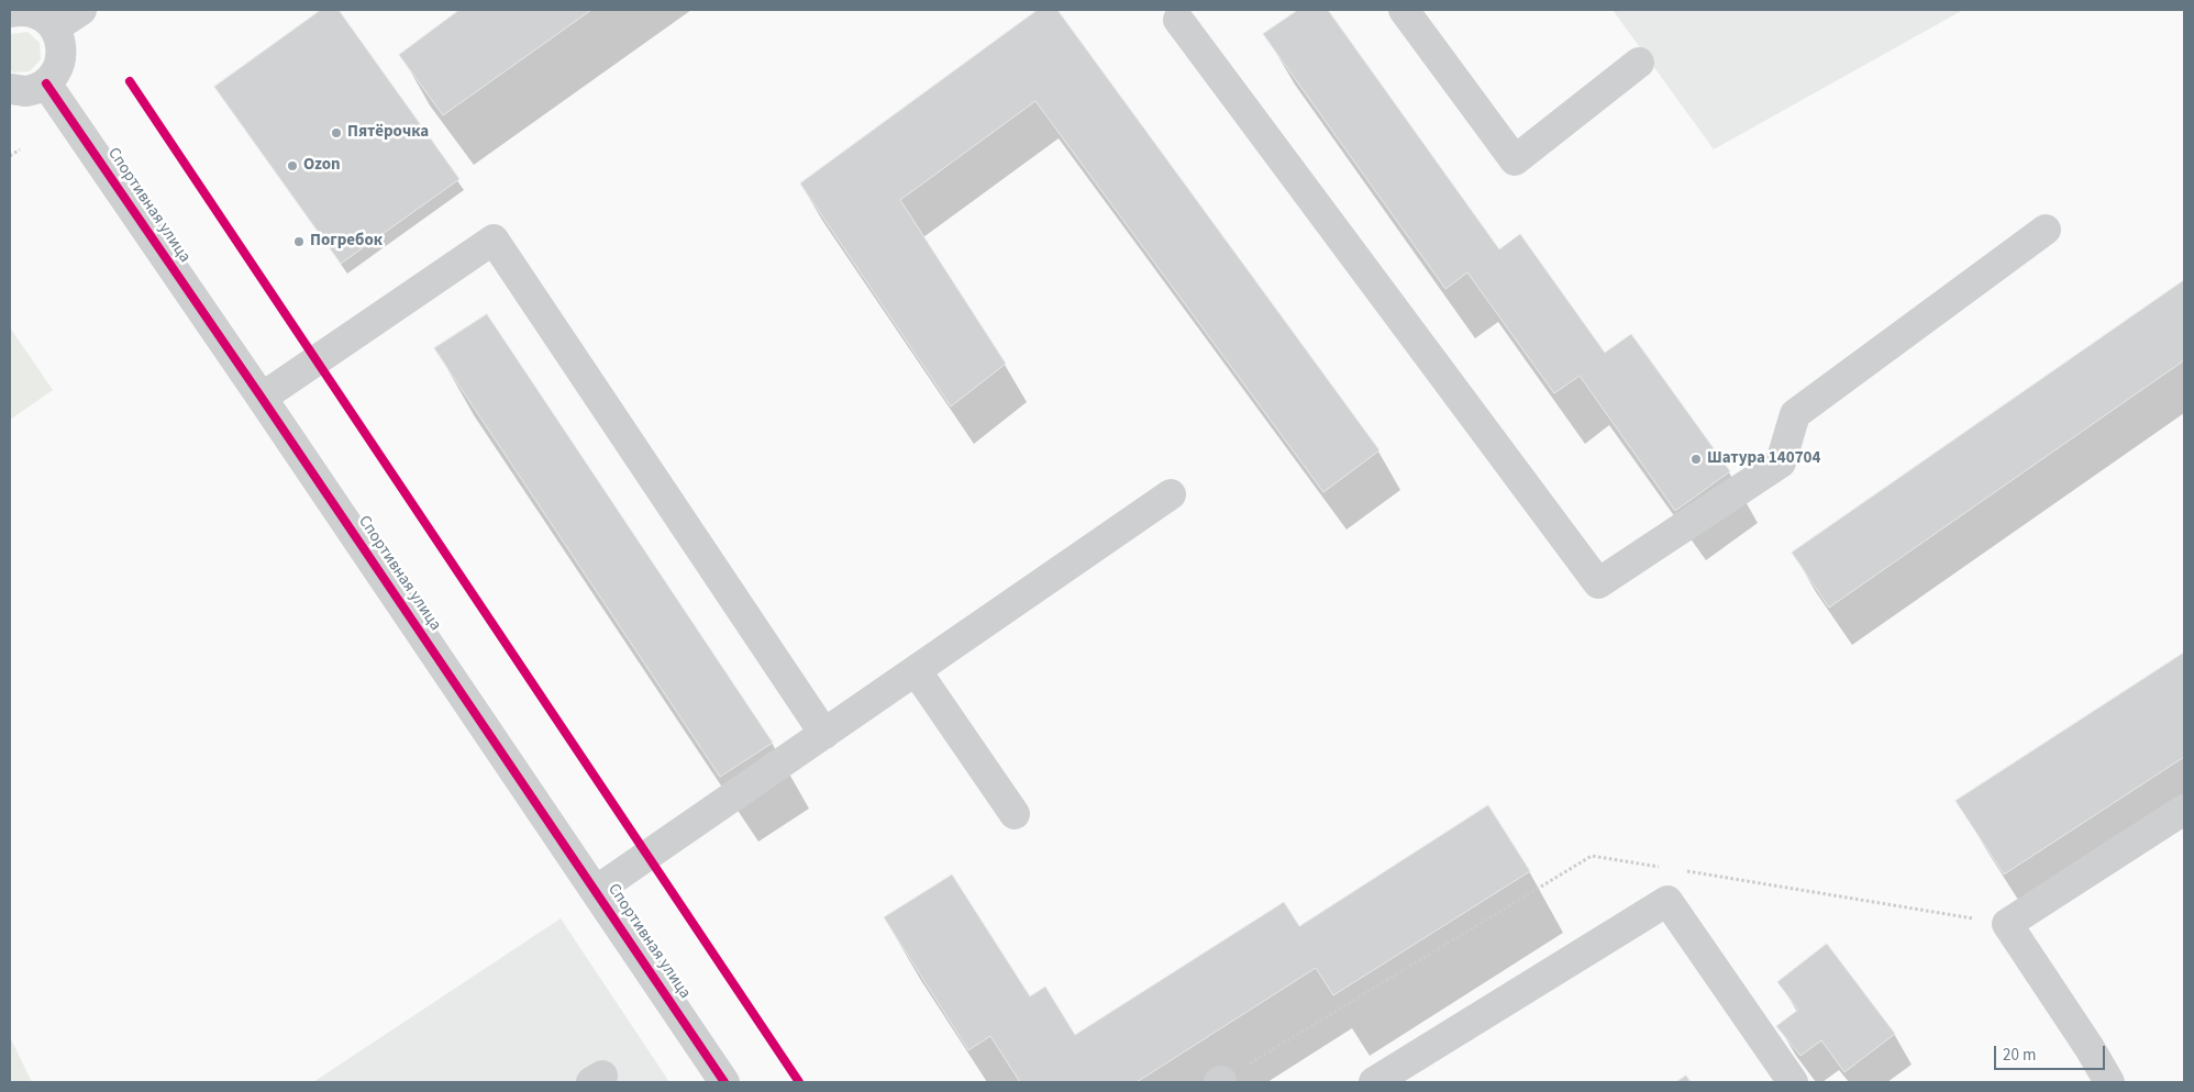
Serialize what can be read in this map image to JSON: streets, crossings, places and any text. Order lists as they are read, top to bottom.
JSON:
{
  "streets": {
    "street": ["Спортивная улица"]
  },
  "places": [
    "Пятёрочка",
    "Ozon",
    "Погребок",
    "Шатура 140704"
  ],
  "scale_bar": "20 m"
}
